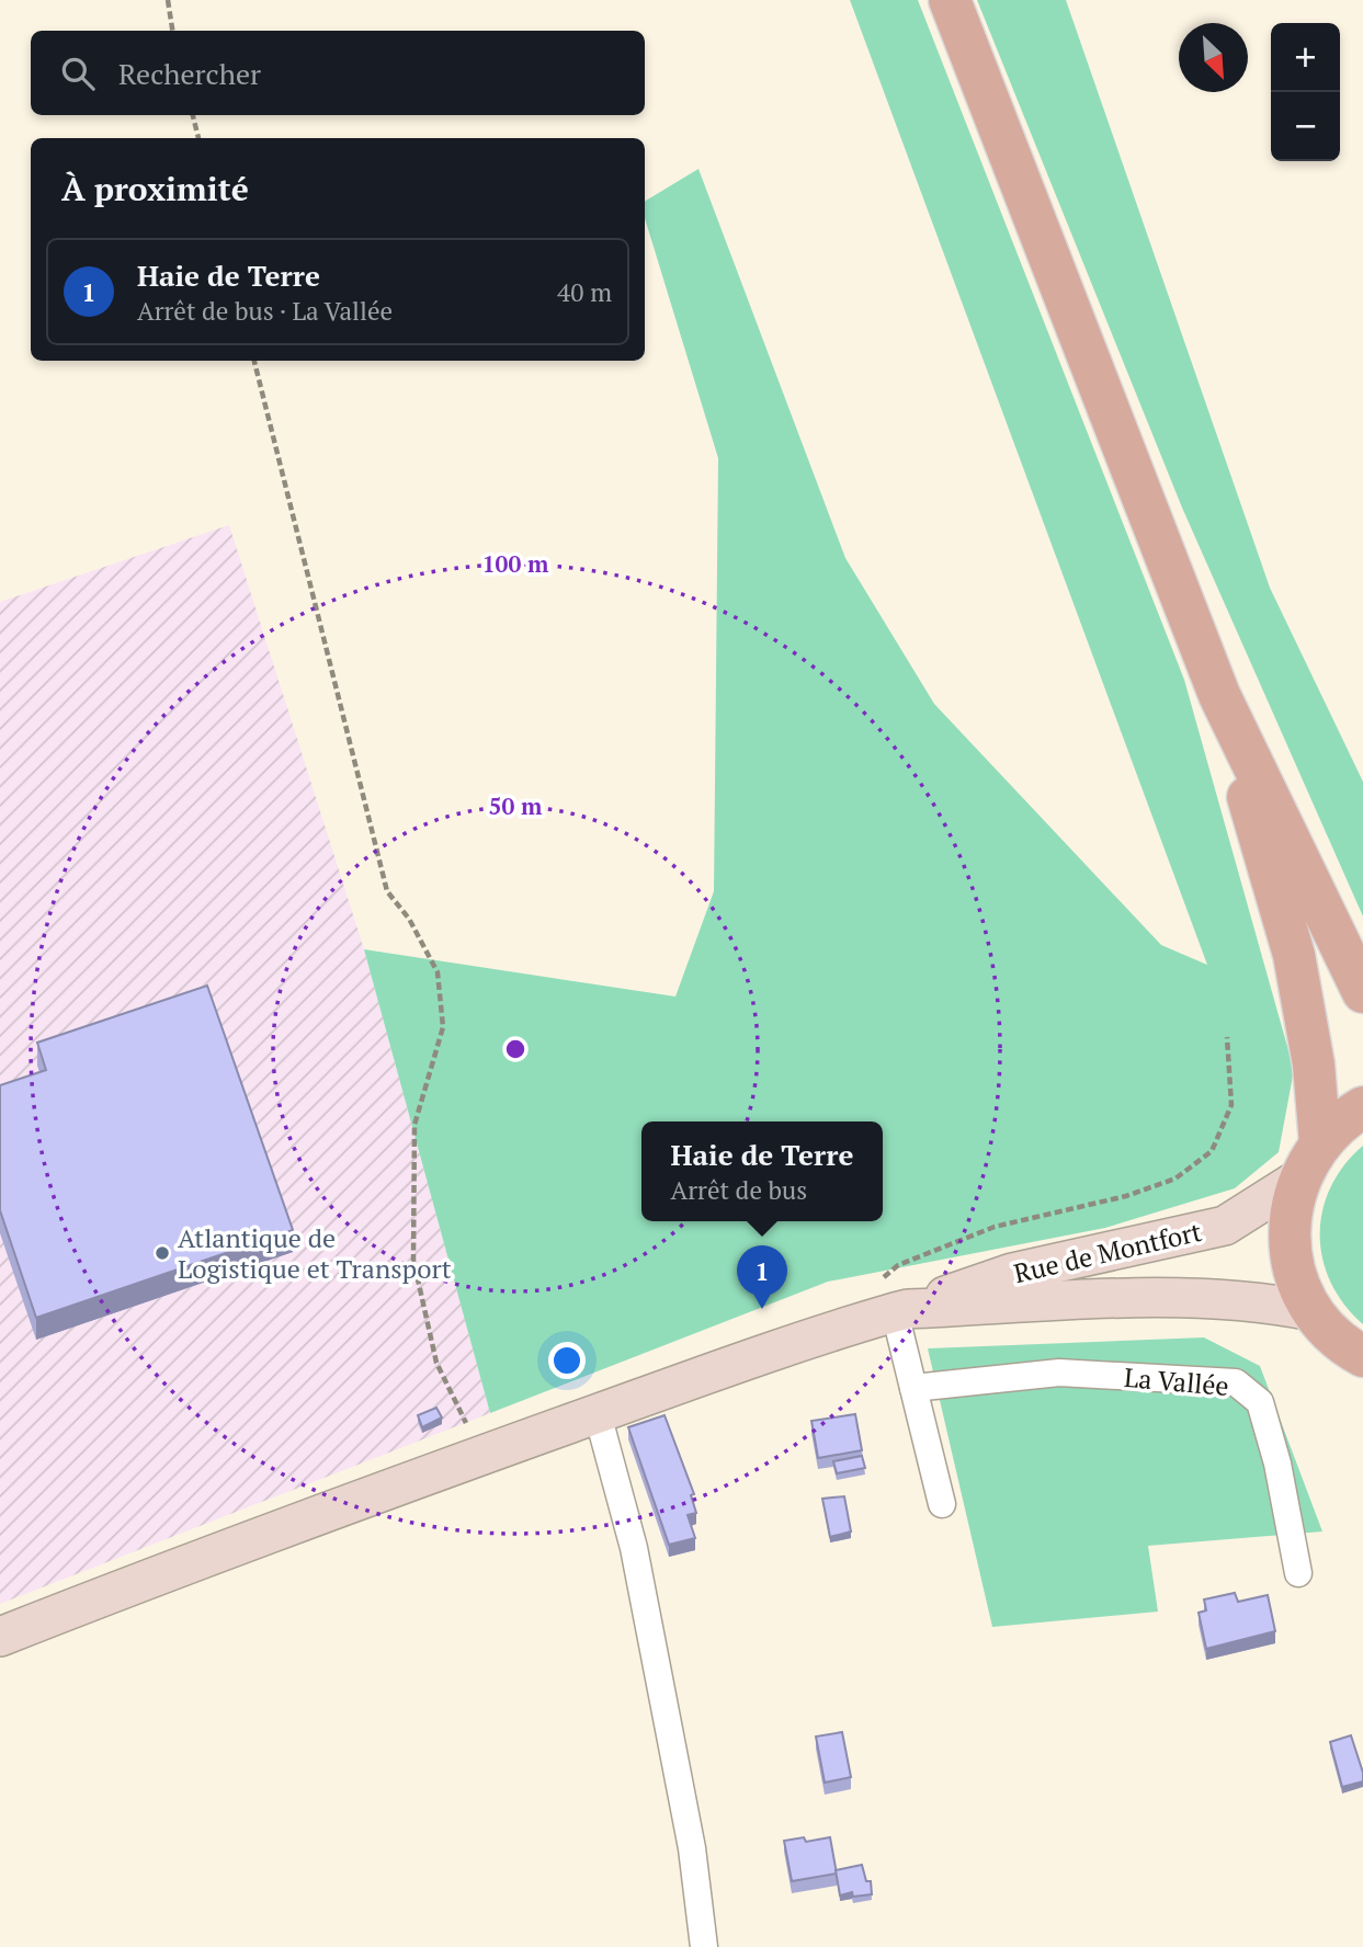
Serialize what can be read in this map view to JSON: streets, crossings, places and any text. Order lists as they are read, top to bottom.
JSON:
{
  "streets": {
    "main road": ["Rue de Montfort"],
    "street": ["La Vallée"]
  },
  "places": ["Atlantique de Logistique et Transport"],
  "north": "bottom right",
  "page": {
    "map_buttons": ["+", "−"],
    "search": "Rechercher",
    "heading": "À proximité",
    "list": [
      {
        "mark": "1",
        "name": "Haie de Terre",
        "note": "Arrêt de bus · La Vallée",
        "value": "40 m"
      }
    ],
    "popup": ["Haie de Terre", "Arrêt de bus"],
    "pins": "1"
  },
  "rings": ["100 m", "50 m"]
}
